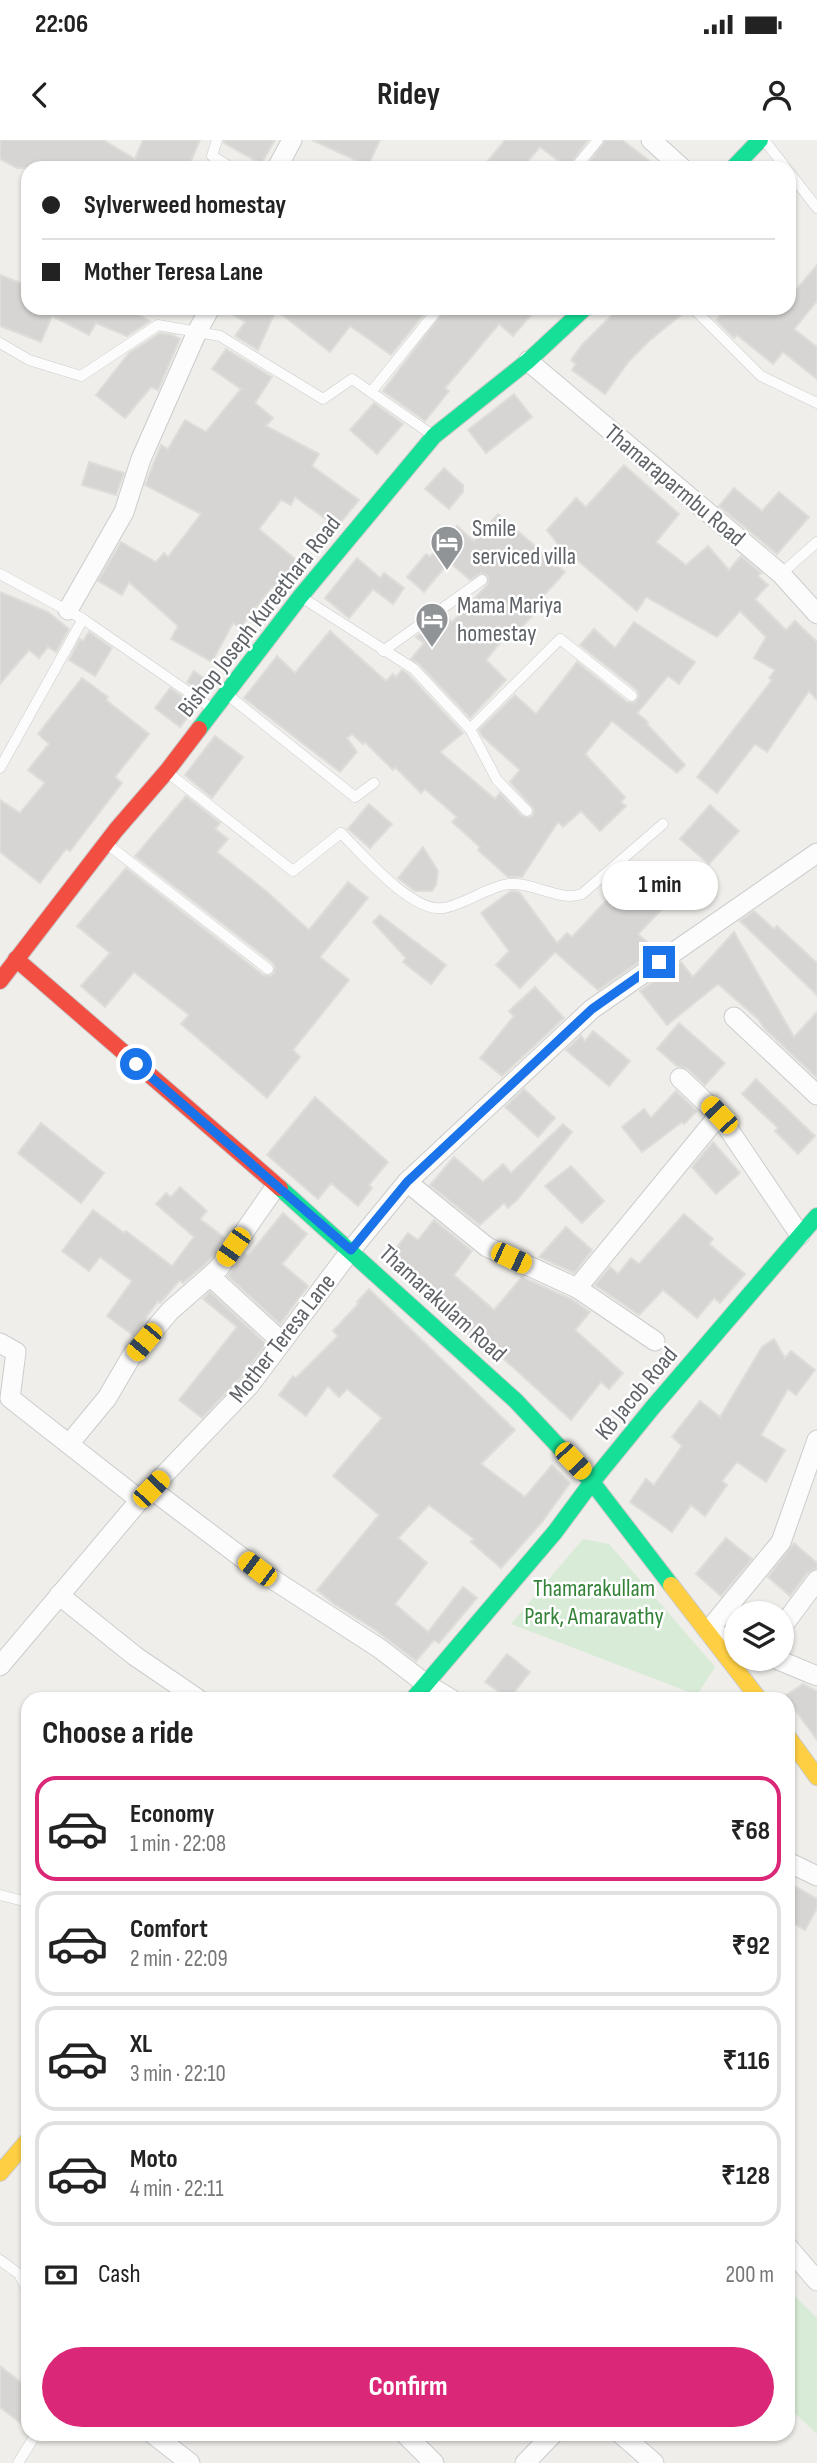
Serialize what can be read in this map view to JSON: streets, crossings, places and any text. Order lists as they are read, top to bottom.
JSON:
{
  "streets": {
    "street": [
      "Thamaraparmbu Road",
      "Bishop Joseph Kureethara Road",
      "Thamarakulam Road",
      "Mother Teresa Lane",
      "KB Jacob Road"
    ]
  },
  "crossings": [
    ["Thamaraparmbu Road", "Bishop Joseph Kureethara Road"],
    ["Bishop Joseph Kureethara Road", "Thamarakulam Road"],
    ["Thamarakulam Road", "Mother Teresa Lane"],
    ["Thamarakulam Road", "KB Jacob Road"]
  ],
  "parks": ["Thamarakullam Park, Amaravathy"],
  "places": {
    "hotel": ["Smile serviced villa", "Mama Mariya homestay"]
  },
  "page": {
    "status": "22:06",
    "header": "Ridey",
    "banner": ["Sylverweed homestay", "Mother Teresa Lane"],
    "bubble": "1 min",
    "heading": "Choose a ride",
    "list": [
      {
        "name": "Economy",
        "note": "1 min · 22:08",
        "value": "₹68"
      },
      {
        "name": "Comfort",
        "note": "2 min · 22:09",
        "value": "₹92"
      },
      {
        "name": "XL",
        "note": "3 min · 22:10",
        "value": "₹116"
      },
      {
        "name": "Moto",
        "note": "4 min · 22:11",
        "value": "₹128"
      }
    ],
    "pay": ["Cash", "200 m"],
    "buttons": "Confirm"
  }
}
